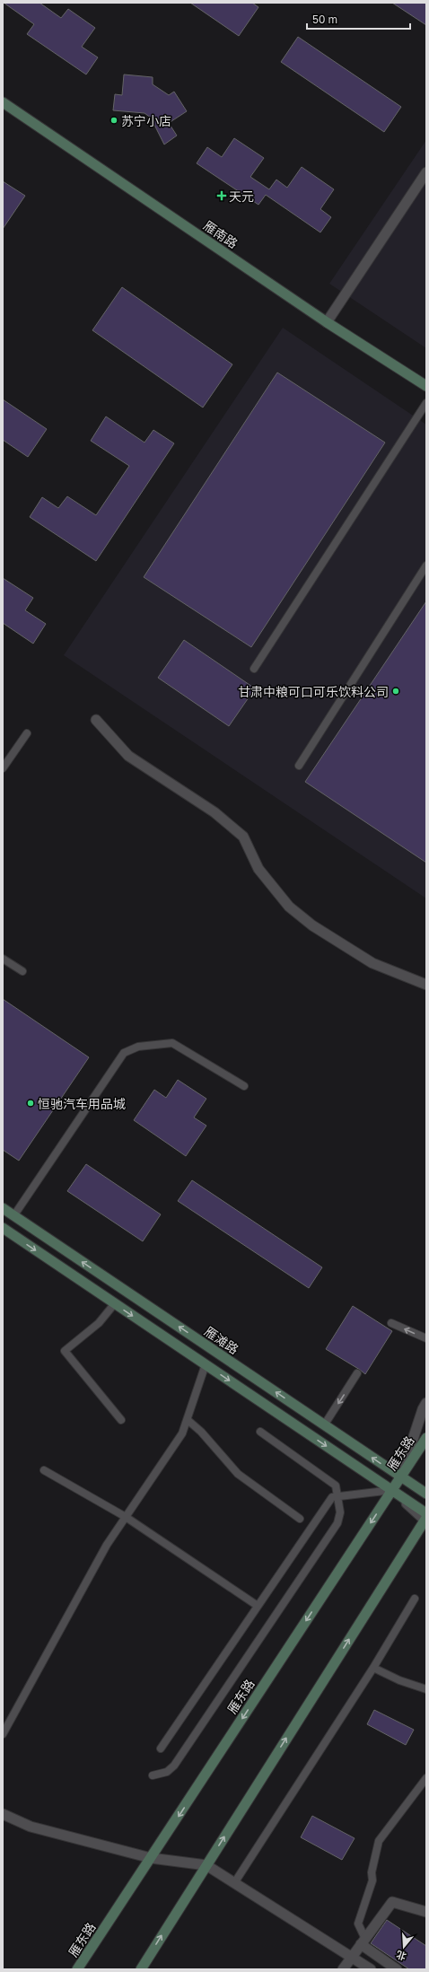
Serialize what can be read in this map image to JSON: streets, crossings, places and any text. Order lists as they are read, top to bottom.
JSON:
{
  "streets": {
    "main road": ["雁南路", "雁滩路", "雁东路"]
  },
  "crossings": [
    ["雁滩路", "雁东路"]
  ],
  "places": {
    "other": ["苏宁小店", "甘肃中粮可口可乐饮料公司", "恒驰汽车用品城"],
    "health": ["天元"]
  },
  "scale_bar": "50 m",
  "north": "bottom"
}
